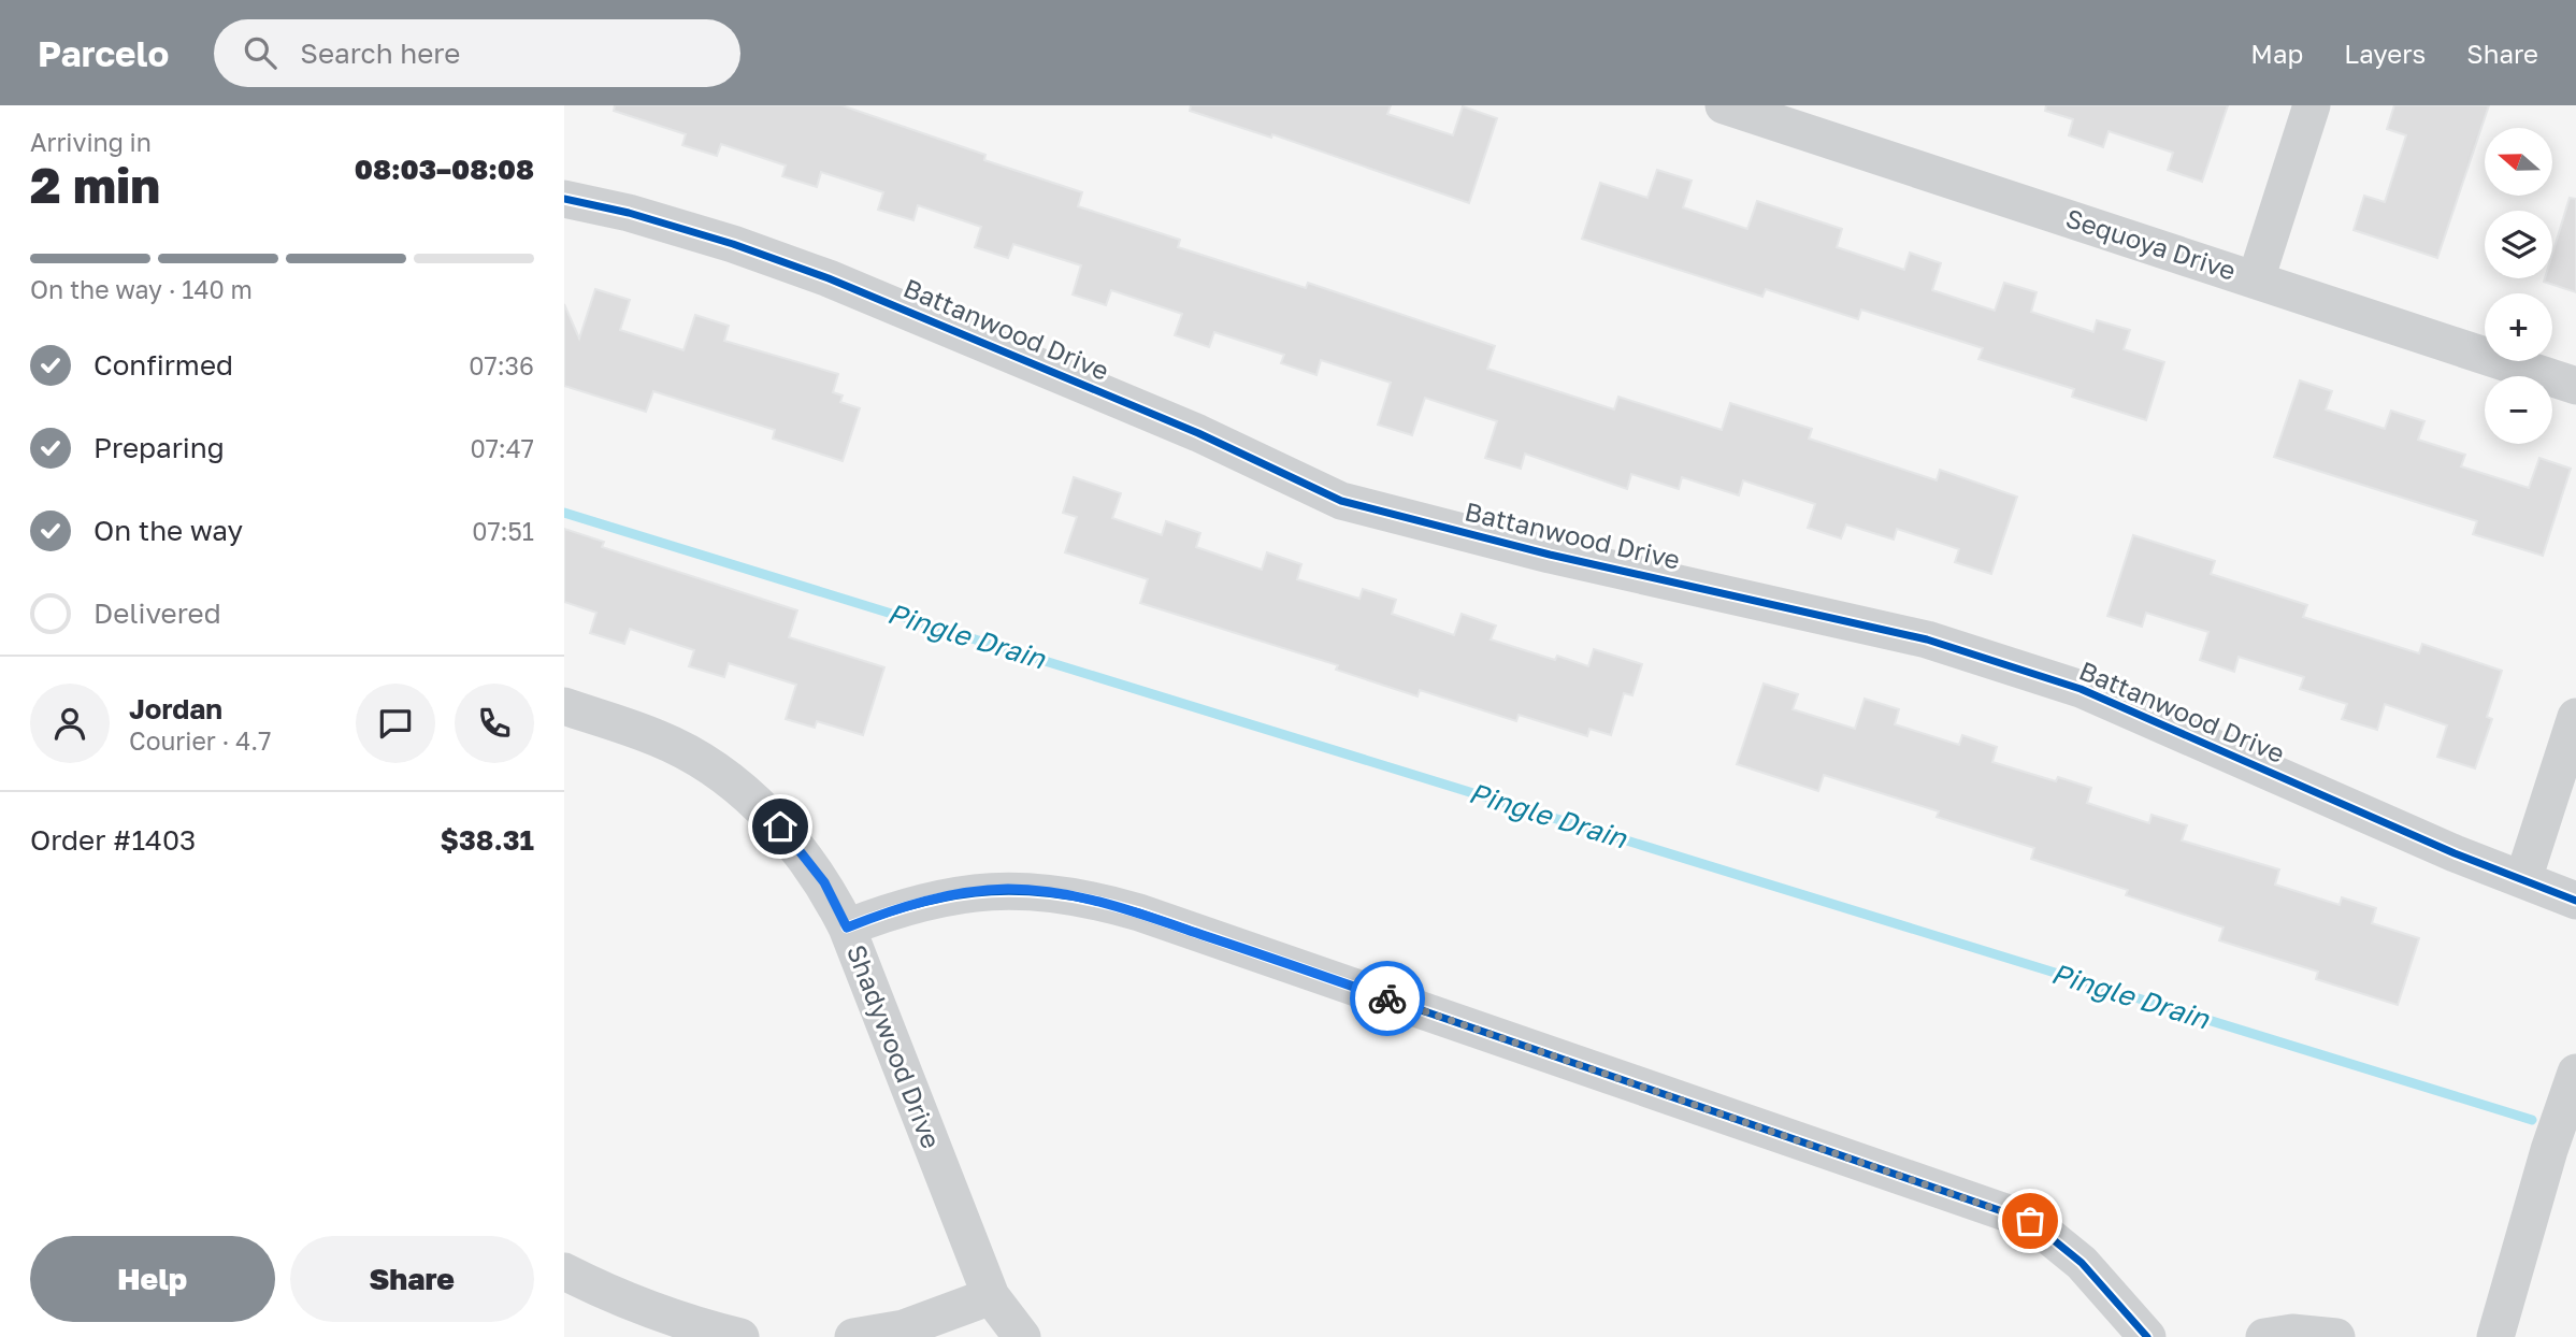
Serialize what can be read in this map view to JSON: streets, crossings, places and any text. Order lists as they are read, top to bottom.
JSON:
{
  "streets": {
    "street": ["Sequoya Drive", "Battanwood Drive", "Shadywood Drive"]
  },
  "water": ["Pingle Drain"],
  "north": "left",
  "page": {
    "header": "Parcelo",
    "search": "Search here",
    "nav": ["Map", "Layers", "Share"],
    "heading": ["2 min", "Arriving in", "08:03–08:08"],
    "panel": [
      "Jordan",
      "Courier · 4.7",
      "Order #1403",
      "$38.31"
    ],
    "map_buttons": ["+", "−"],
    "bar": "On the way · 140 m",
    "list": [
      ["Confirmed", "07:36"],
      ["Preparing", "07:47"],
      ["On the way", "07:51"],
      "Delivered"
    ],
    "buttons": ["Help", "Share"]
  }
}
